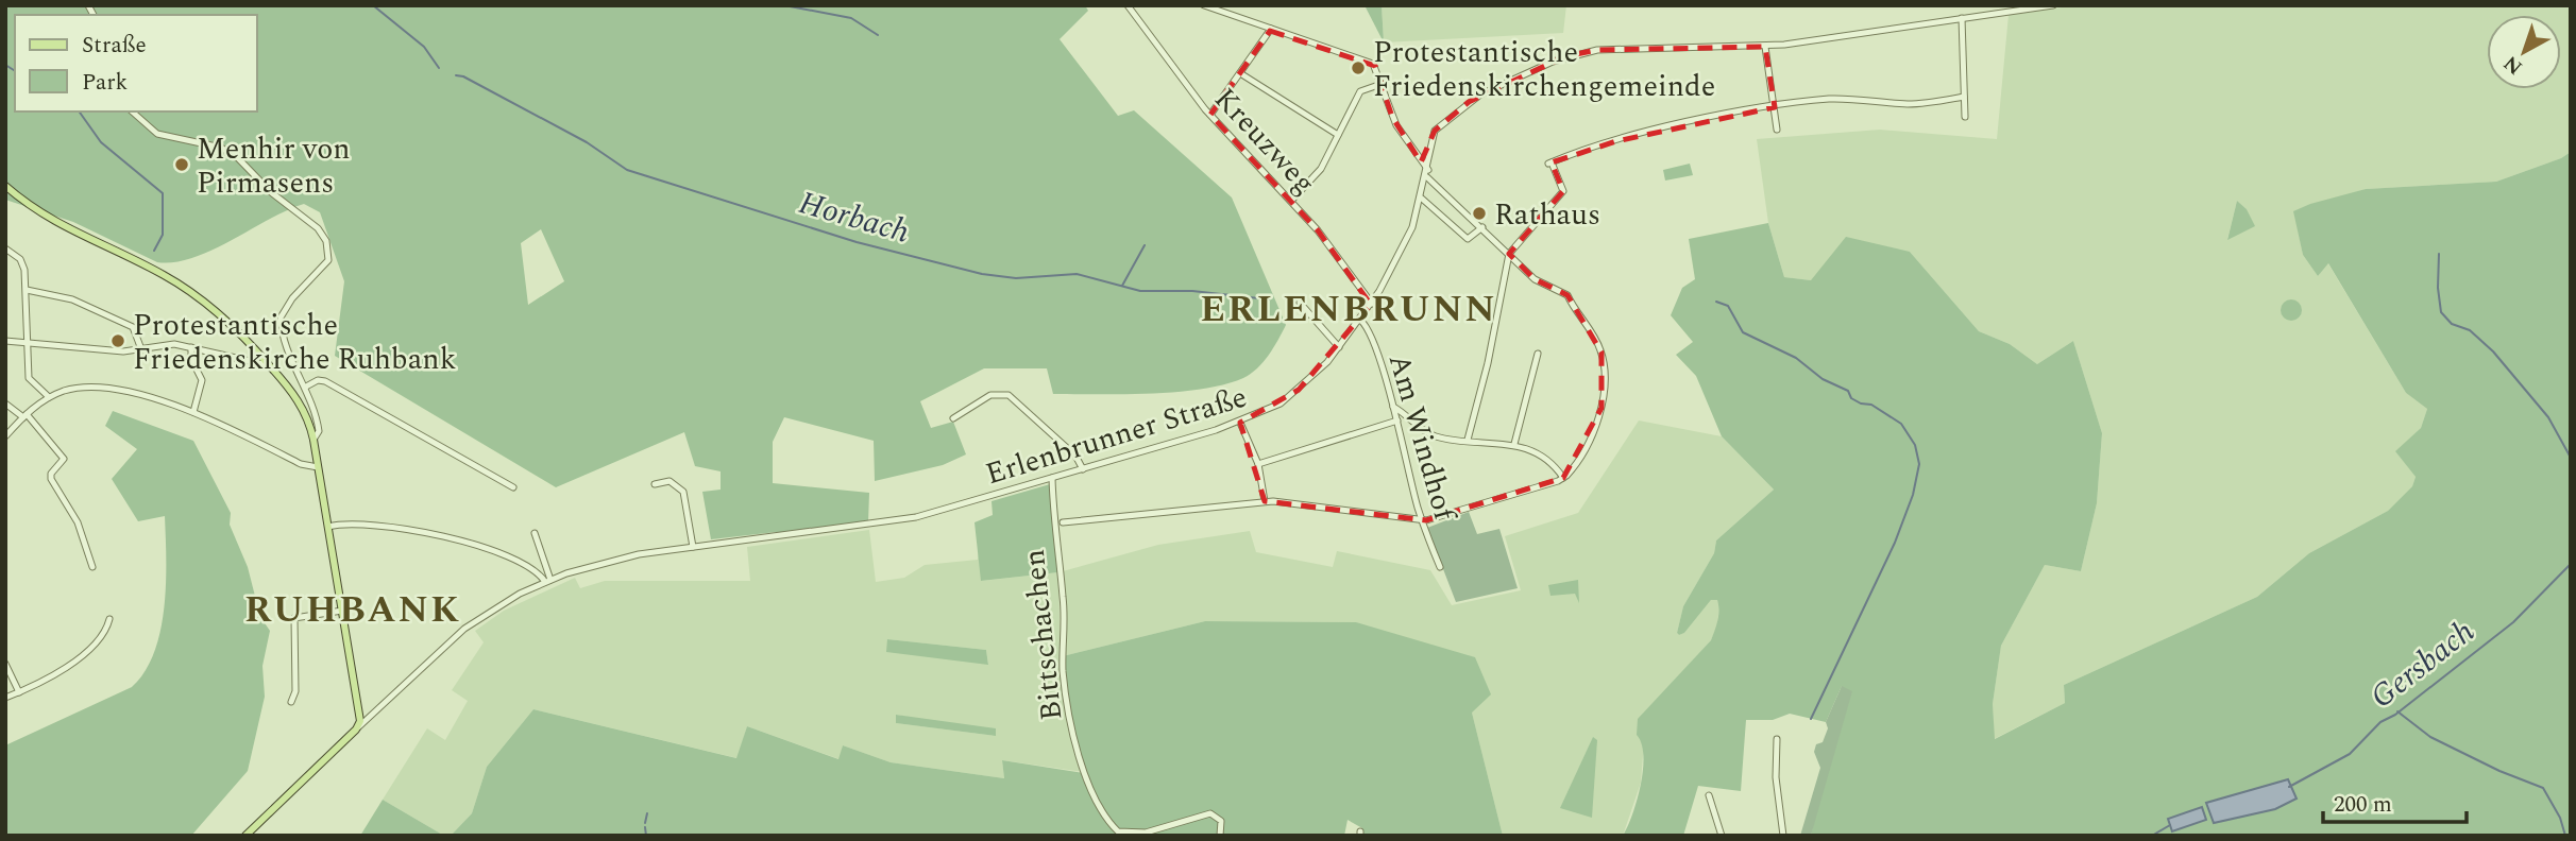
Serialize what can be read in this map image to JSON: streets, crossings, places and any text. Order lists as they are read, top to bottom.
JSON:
{
  "streets": {
    "street": [
      "Kreuzweg",
      "Erlenbrunner Straße",
      "Am Windhof",
      "Bittschachen"
    ]
  },
  "crossings": [
    ["Kreuzweg", "Erlenbrunner Straße"],
    ["Erlenbrunner Straße", "Am Windhof"],
    ["Erlenbrunner Straße", "Bittschachen"]
  ],
  "districts": ["ERLENBRUNN", "RUHBANK"],
  "water": ["Horbach", "Gersbach"],
  "places": [
    "Protestantische Friedenskirchengemeinde",
    "Menhir von Pirmasens",
    "Rathaus",
    "Protestantische Friedenskirche Ruhbank"
  ],
  "legend": ["Straße", "Park"],
  "scale_bar": "200 m",
  "north": "bottom left"
}
